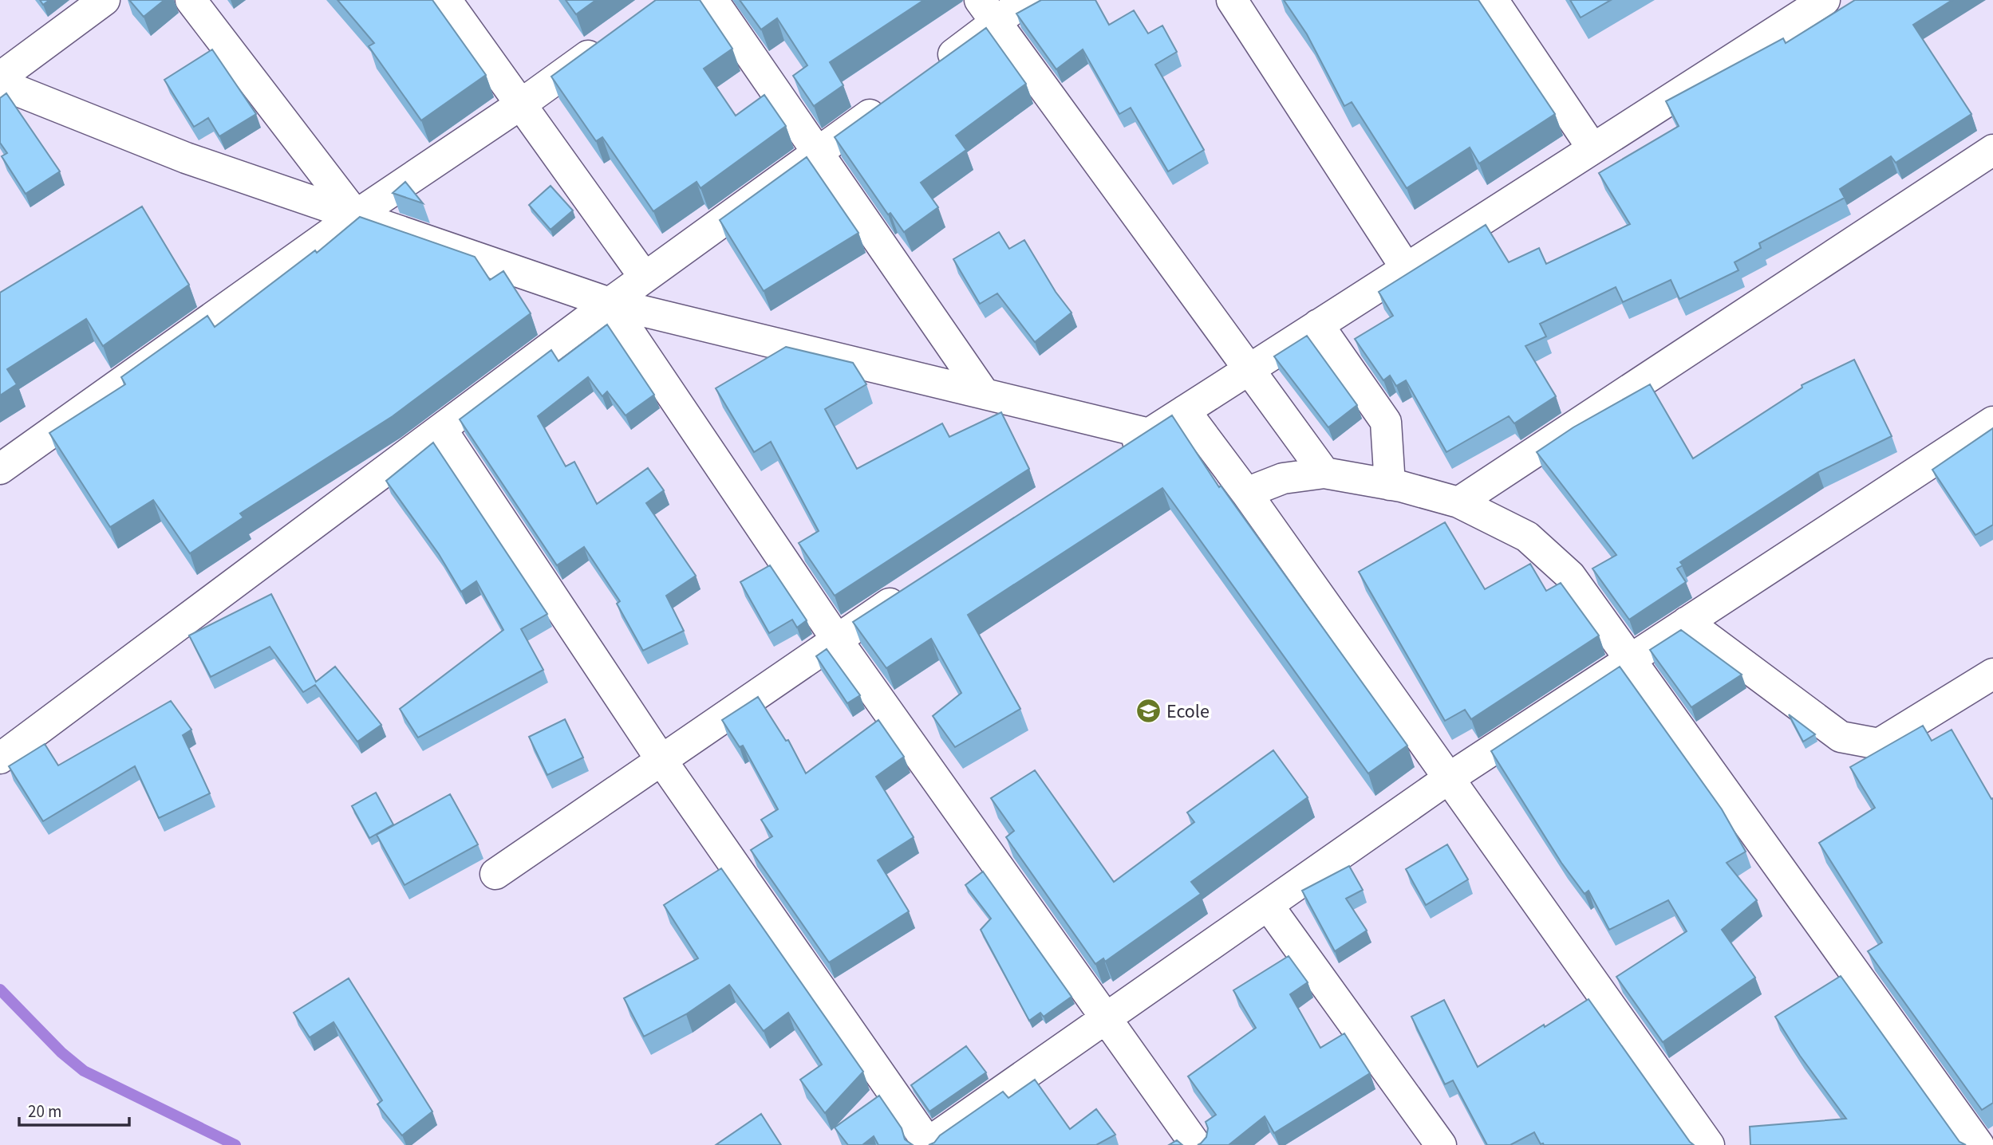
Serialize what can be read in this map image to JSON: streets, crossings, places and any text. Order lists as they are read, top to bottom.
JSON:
{
  "places": {
    "school or university": ["Ecole"]
  },
  "scale_bar": "20 m"
}
